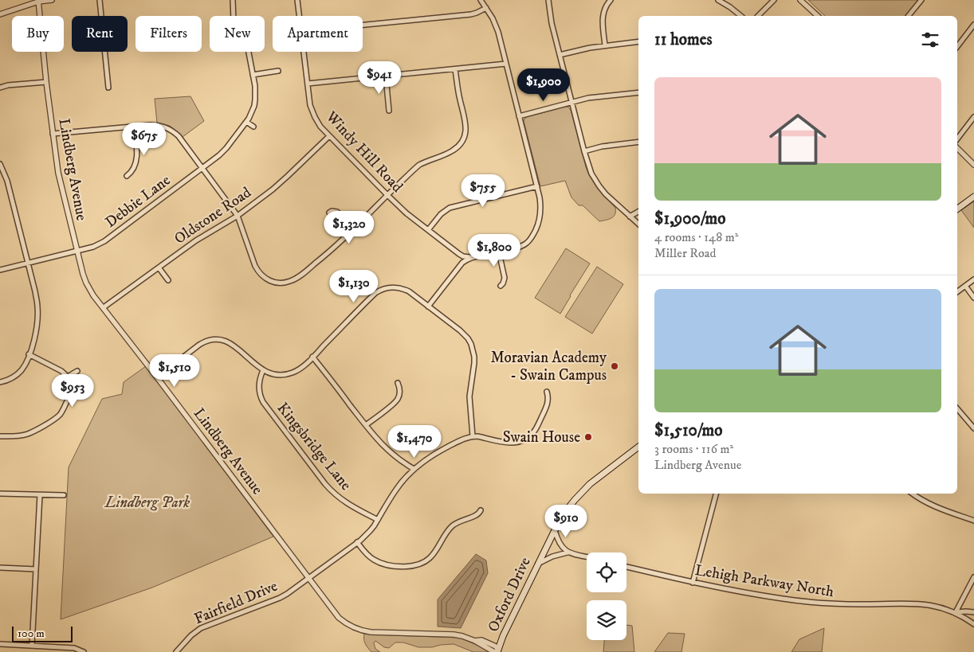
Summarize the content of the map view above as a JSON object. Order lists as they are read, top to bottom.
{
  "streets": {
    "main road": ["Oxford Drive"],
    "street": [
      "Windy Hill Road",
      "Lindberg Avenue",
      "Debbie Lane",
      "Oldstone Road",
      "Kingsbridge Lane",
      "Lehigh Parkway North",
      "Fairfield Drive"
    ]
  },
  "crossings": [
    ["Windy Hill Road", "Oldstone Road"],
    ["Lindberg Avenue", "Debbie Lane"],
    ["Lindberg Avenue", "Oldstone Road"],
    ["Lindberg Avenue", "Oxford Drive"],
    ["Lindberg Avenue", "Fairfield Drive"],
    ["Kingsbridge Lane", "Fairfield Drive"]
  ],
  "parks": ["Lindberg Park"],
  "places": ["Moravian Academy - Swain Campus", "Swain House"],
  "scale_bar": "100 m",
  "page": {
    "chip": [
      "Buy",
      "Rent",
      "Filters",
      "New",
      "Apartment"
    ],
    "heading": "11 homes",
    "price": [
      "$941",
      "$1,900",
      "$675",
      "$755",
      "$1,320",
      "$1,800",
      "$1,130",
      "$1,510",
      "$953",
      "$1,470",
      "$910"
    ],
    "list": [
      {
        "name": "$1,900/mo",
        "note": "4 rooms · 148 m² · Miller Road"
      },
      {
        "name": "$1,510/mo",
        "note": "3 rooms · 116 m² · Lindberg Avenue"
      }
    ],
    "scale": "100 m"
  }
}
